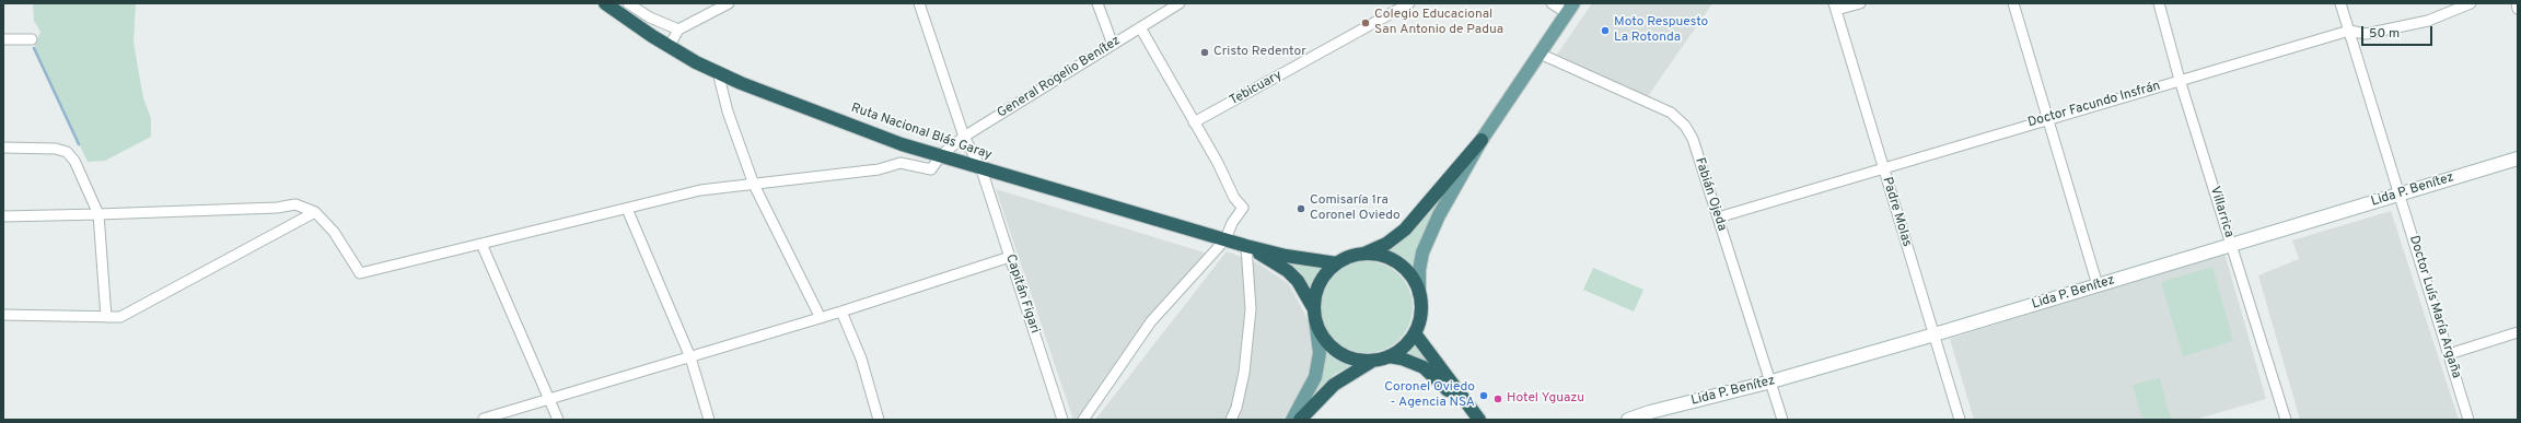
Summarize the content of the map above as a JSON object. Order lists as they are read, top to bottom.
{
  "streets": {
    "highway": ["Ruta Nacional Blás Garay"],
    "street": [
      "General Rogelio Benítez",
      "Tebicuary",
      "Doctor Facundo Insfrán",
      "Lida P. Benítez",
      "Fabián Ojeda",
      "Padre Molas",
      "Villarrica",
      "Capitán Figari",
      "Doctor Luís María Argaña"
    ]
  },
  "crossings": [
    ["General Rogelio Benítez", "Ruta Nacional Blás Garay"],
    ["General Rogelio Benítez", "Capitán Figari"],
    ["Doctor Facundo Insfrán", "Fabián Ojeda"],
    ["Doctor Facundo Insfrán", "Padre Molas"],
    ["Doctor Facundo Insfrán", "Villarrica"],
    ["Doctor Facundo Insfrán", "Doctor Luís María Argaña"],
    ["Ruta Nacional Blás Garay", "Capitán Figari"],
    ["Lida P. Benítez", "Fabián Ojeda"],
    ["Lida P. Benítez", "Padre Molas"],
    ["Lida P. Benítez", "Villarrica"],
    ["Lida P. Benítez", "Doctor Luís María Argaña"]
  ],
  "places": [
    "Colegio Educacional San Antonio de Padua",
    "Moto Respuesto La Rotonda",
    "Cristo Redentor",
    "Comisaría 1ra Coronel Oviedo",
    "Coronel Oviedo - Agencia NSA",
    "Hotel Yguazu"
  ],
  "scale_bar": "50 m"
}
